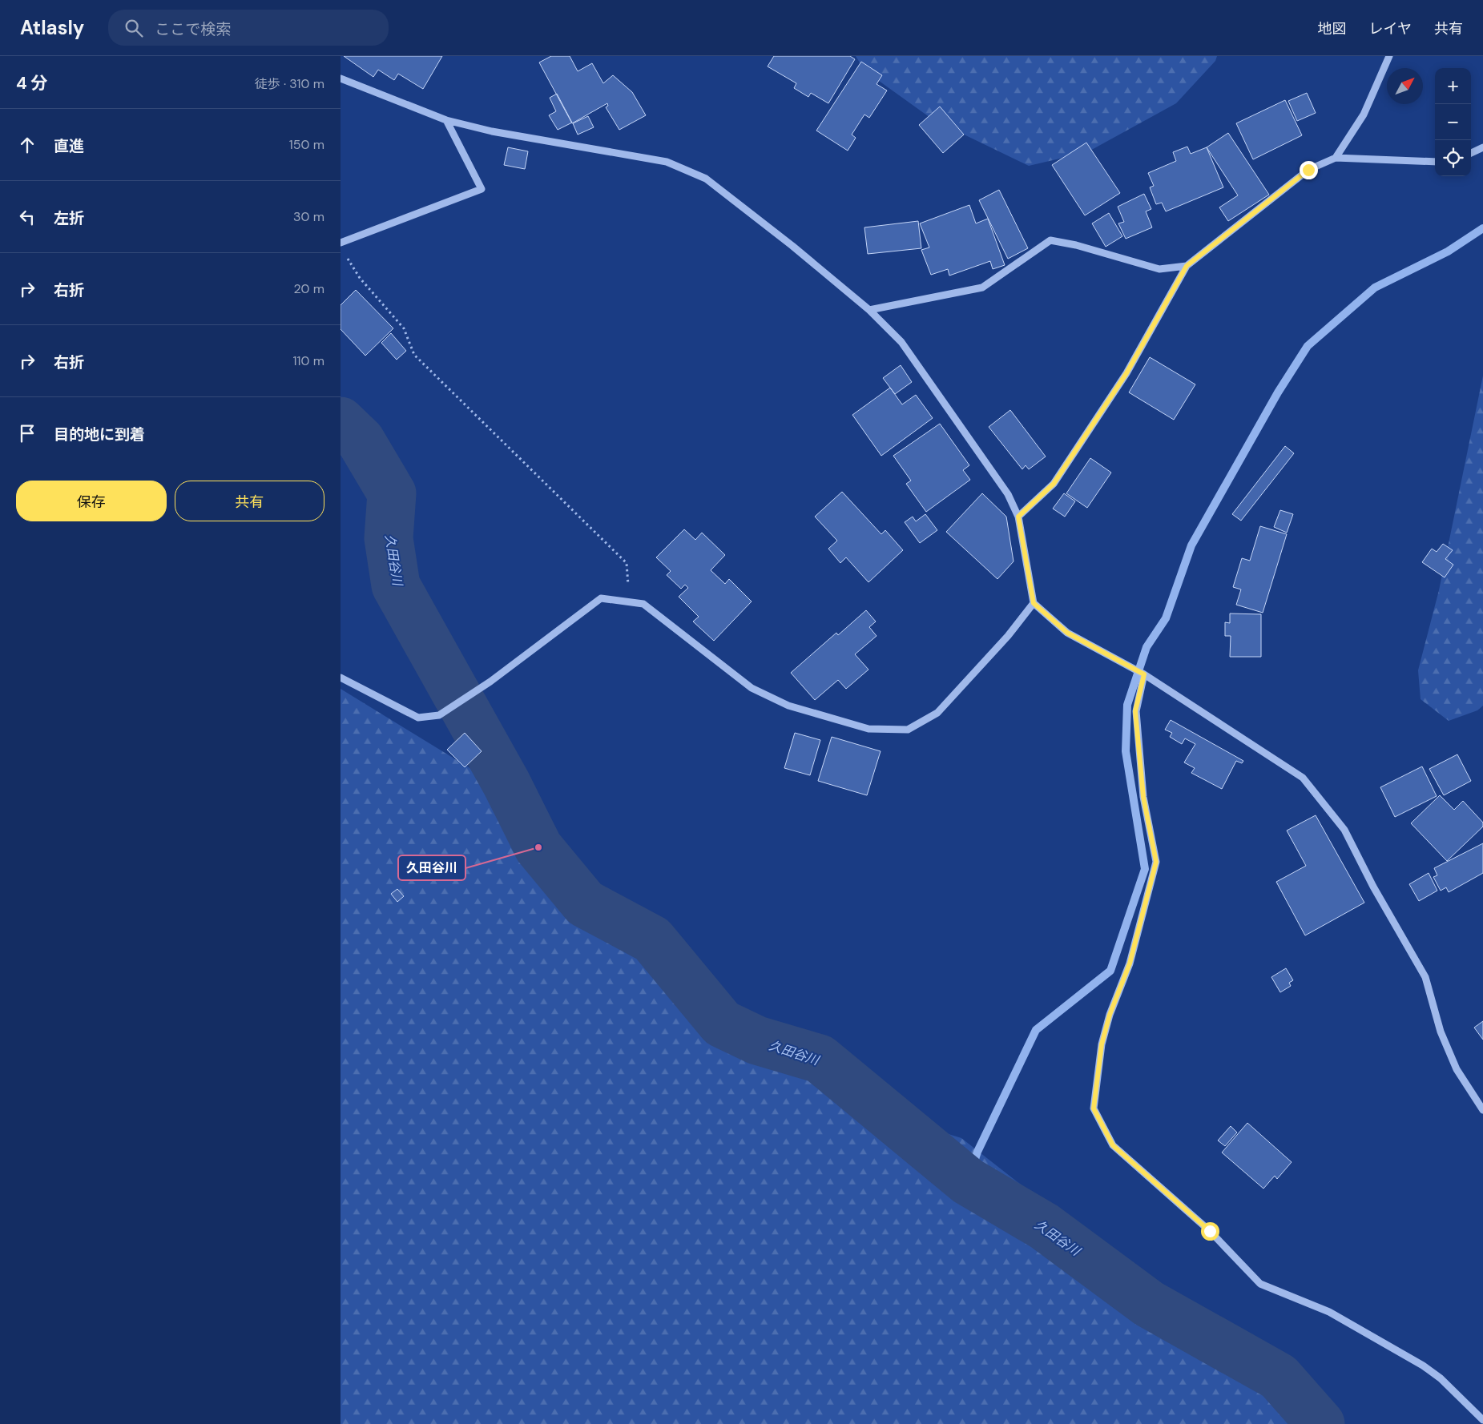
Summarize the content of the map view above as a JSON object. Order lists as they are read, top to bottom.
{
  "water": ["久田谷川"],
  "places": ["久田谷川"],
  "north": "top right",
  "page": {
    "header": "Atlasly",
    "search": "ここで検索",
    "nav": ["地図", "レイヤ", "共有"],
    "heading": ["4 分", "徒歩 · 310 m"],
    "map_buttons": ["+", "−"],
    "list": [
      ["直進", "150 m"],
      ["左折", "30 m"],
      ["右折", "20 m"],
      ["右折", "110 m"],
      "目的地に到着"
    ],
    "buttons": ["保存", "共有"]
  }
}
